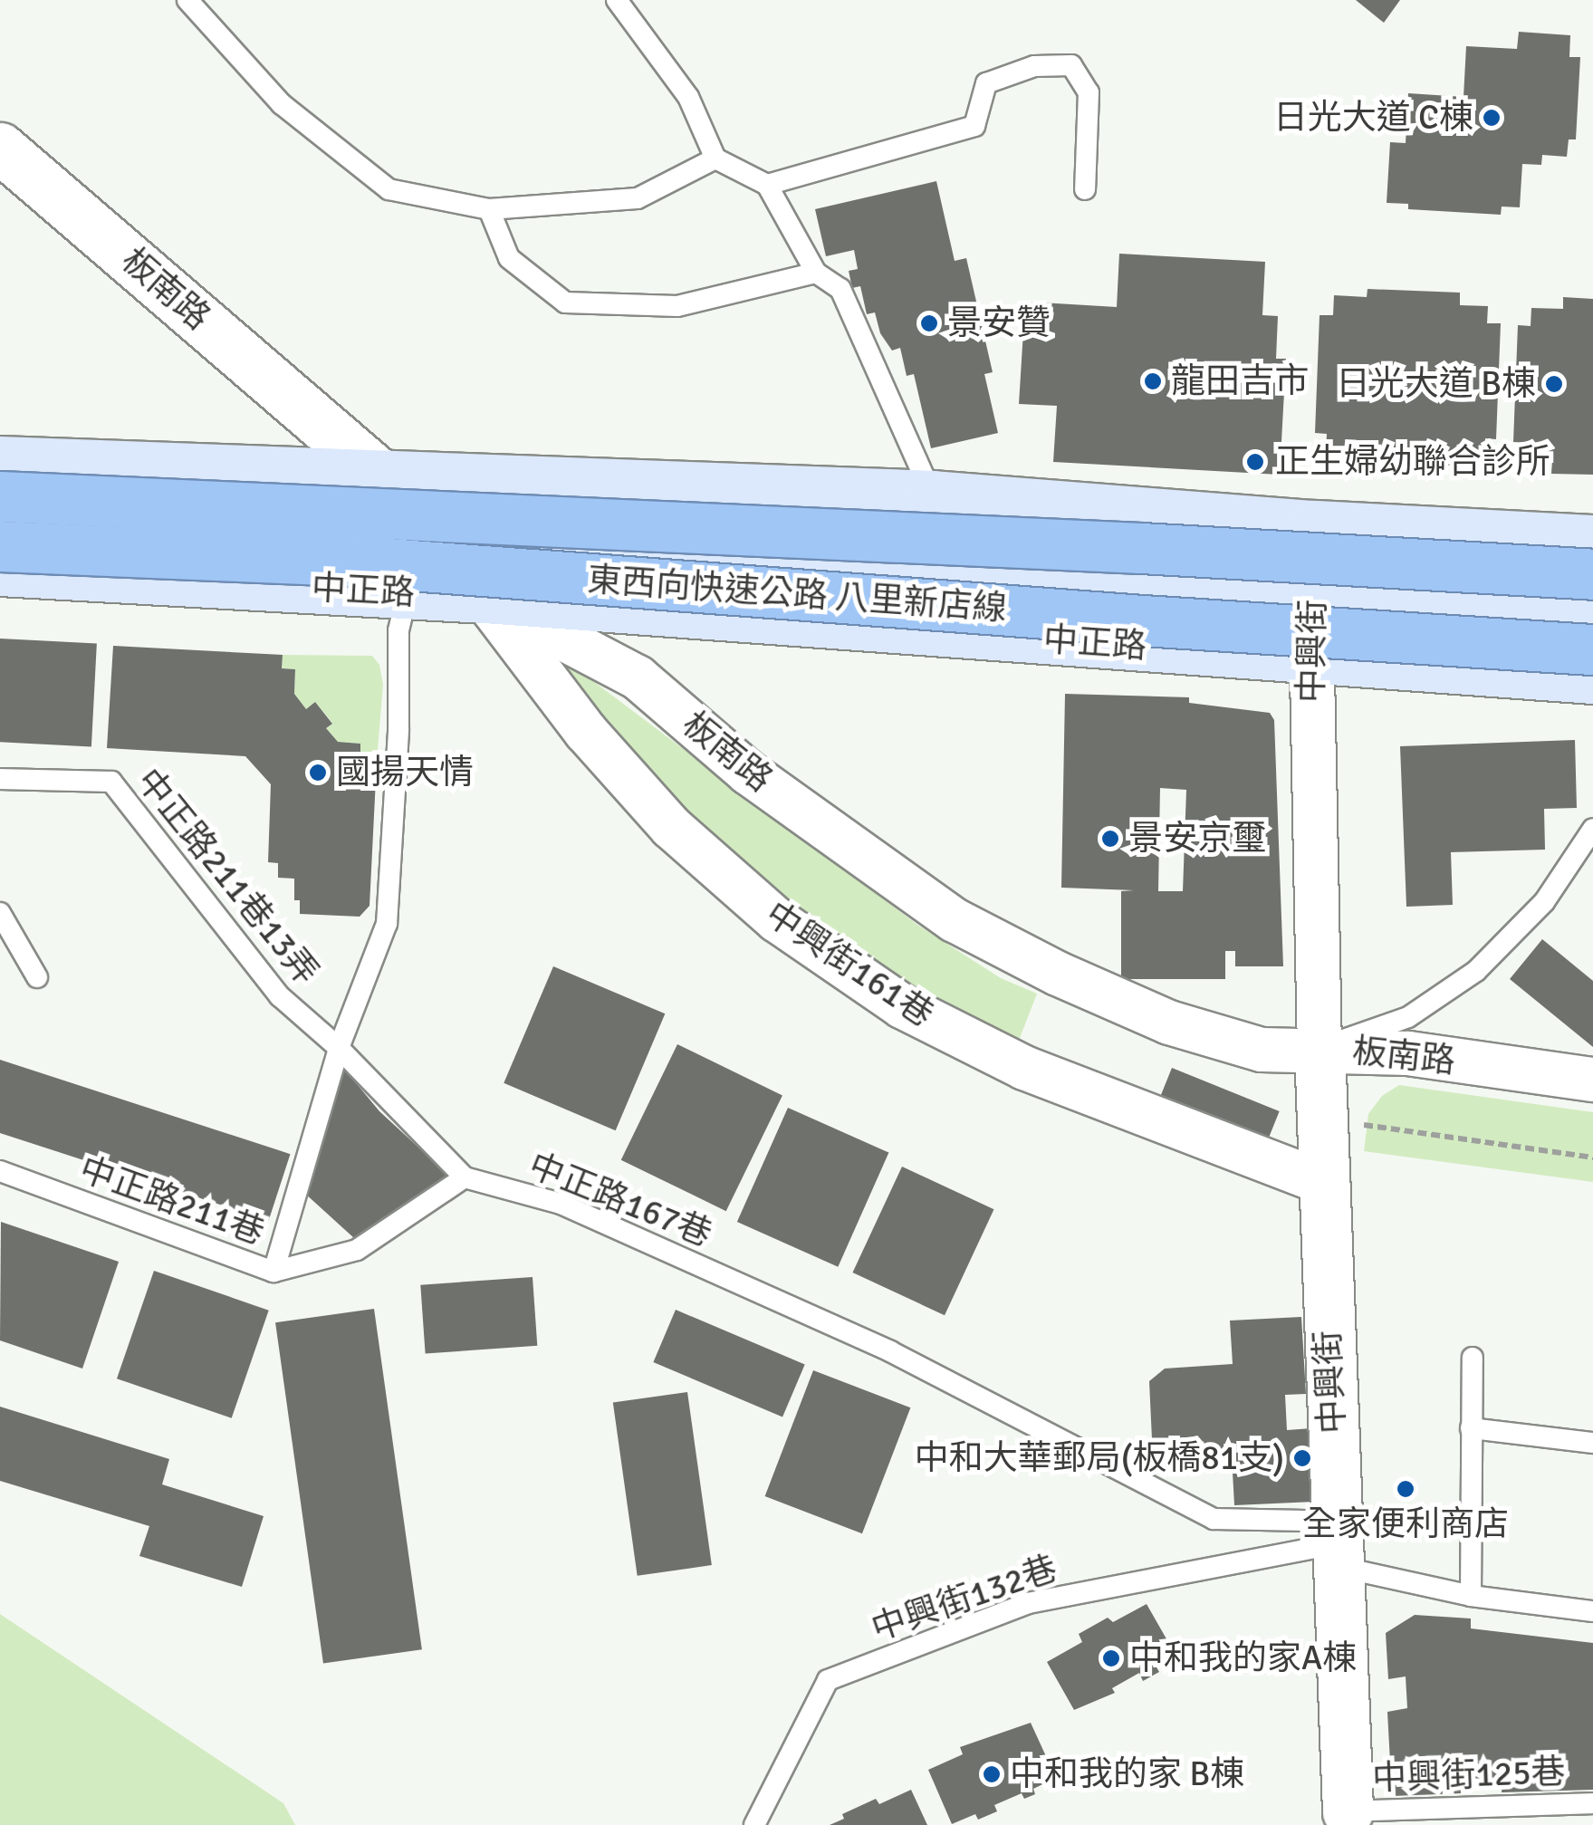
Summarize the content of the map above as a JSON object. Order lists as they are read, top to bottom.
{
  "streets": {
    "highway": ["東西向快速公路 八里新店線"],
    "main road": ["中正路"],
    "street": ["板南路", "中興街", "中興街161巷"],
    "lane": [
      "中正路211巷13弄",
      "中正路167巷",
      "中正路211巷",
      "中興街132巷",
      "中興街125巷"
    ]
  },
  "crossings": [
    ["板南路", "中正路"],
    ["板南路", "中興街"],
    ["板南路", "中興街161巷"],
    ["中正路", "中興街"],
    ["中正路", "中興街161巷"],
    ["中興街", "中興街161巷"],
    ["中興街", "中正路167巷"],
    ["中興街", "中興街132巷"],
    ["中興街", "中興街125巷"],
    ["中正路167巷", "中正路211巷"],
    ["中正路167巷", "中興街132巷"]
  ],
  "places": [
    "日光大道 C棟",
    "景安贊",
    "龍田吉市",
    "日光大道 B棟",
    "正生婦幼聯合診所",
    "國揚天情",
    "景安京璽",
    "中和大華郵局(板橋81支)",
    "全家便利商店",
    "中和我的家A棟",
    "中和我的家 B棟"
  ]
}
